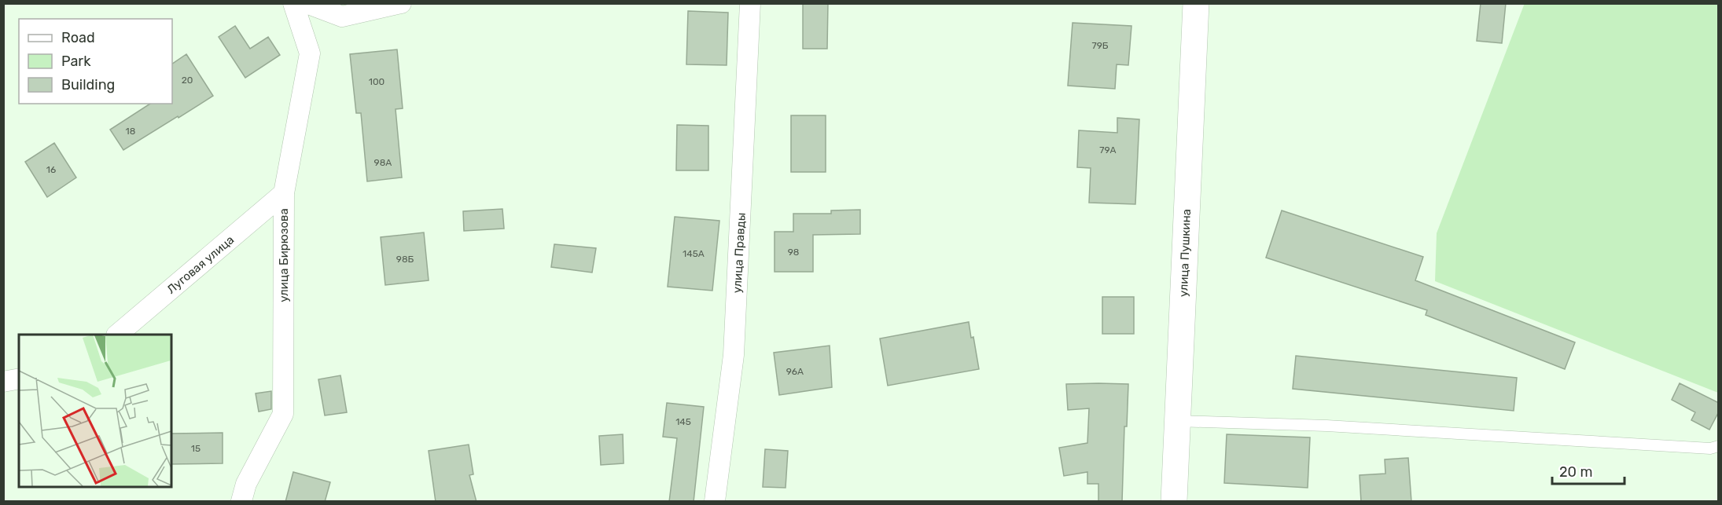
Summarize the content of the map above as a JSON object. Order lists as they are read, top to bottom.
{
  "streets": {
    "main road": ["улица Пушкина"],
    "street": ["улица Правды", "улица Бирюзова", "Луговая улица"]
  },
  "crossings": [
    ["улица Бирюзова", "Луговая улица"]
  ],
  "house_numbers": [
    "79Б",
    "20",
    "100",
    "18",
    "79А",
    "98А",
    "16",
    "98",
    "145А",
    "98Б",
    "96А",
    "145",
    "15"
  ],
  "legend": ["Road", "Park", "Building"],
  "scale_bar": "20 m"
}
